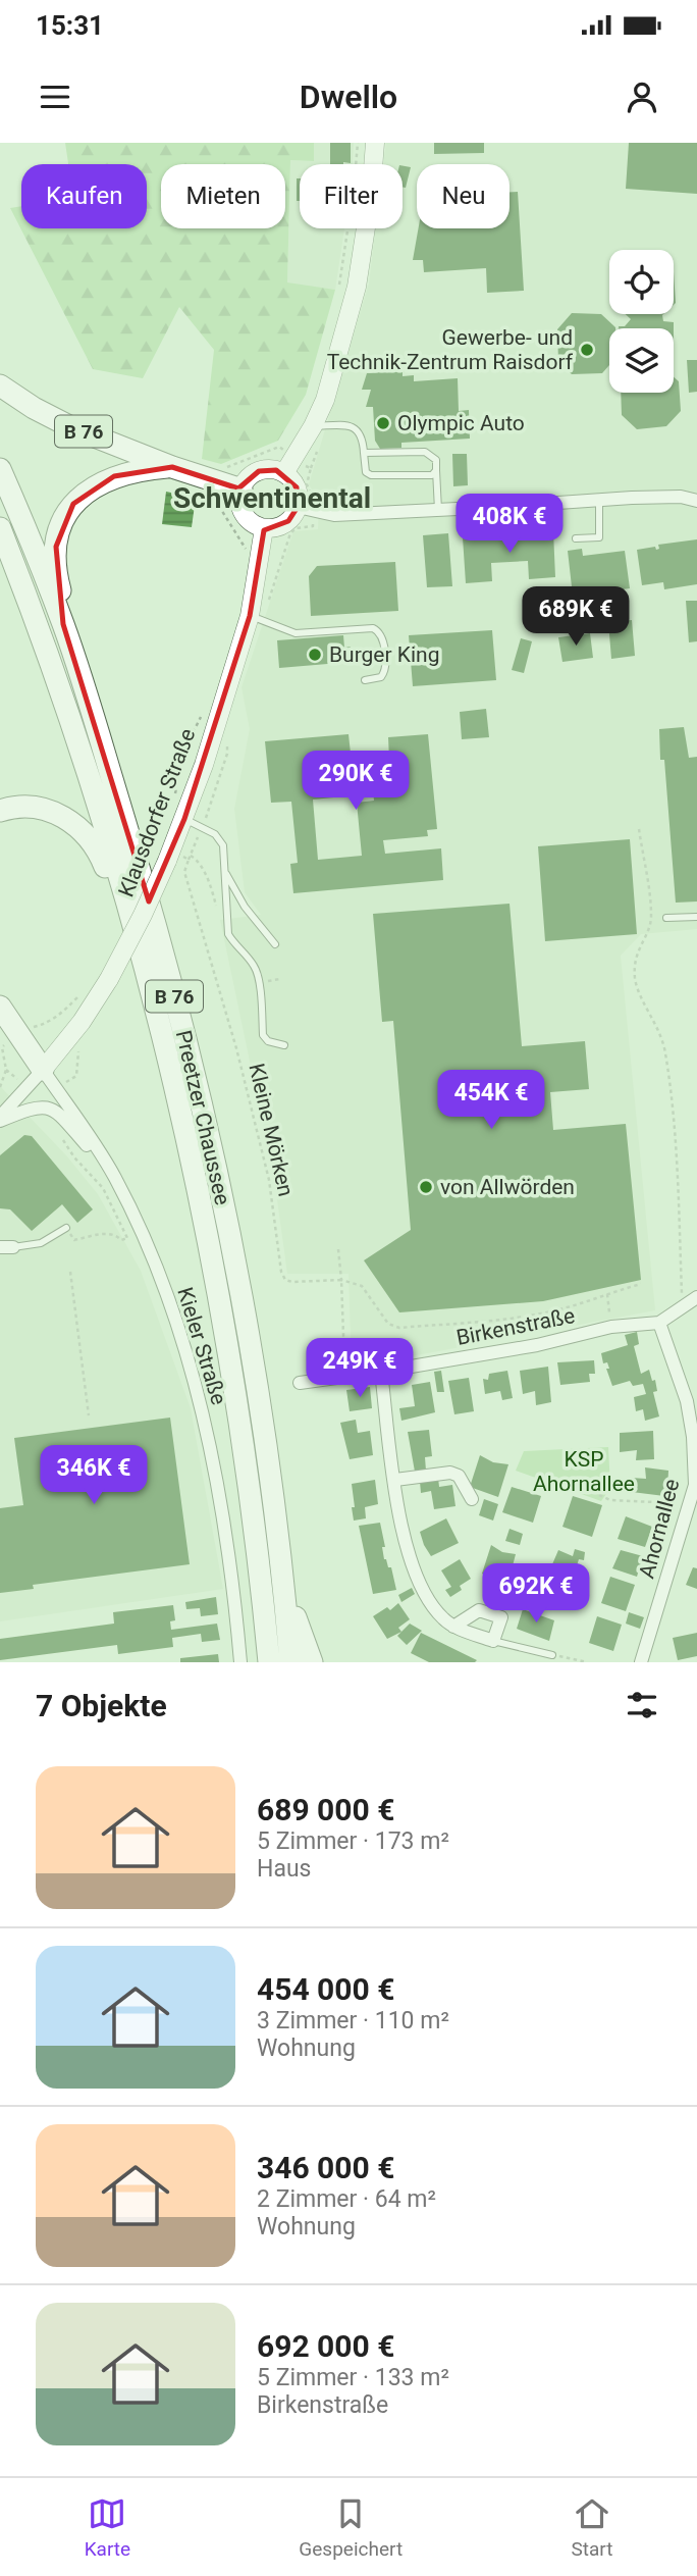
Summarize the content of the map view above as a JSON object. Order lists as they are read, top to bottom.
{
  "streets": {
    "highway": ["B 76", "Preetzer Chaussee"],
    "street": [
      "Klausdorfer Straße",
      "Birkenstraße",
      "Kieler Straße",
      "Ahornallee"
    ],
    "path": ["Kleine Mörken"]
  },
  "crossings": [
    ["B 76", "Preetzer Chaussee"],
    ["Klausdorfer Straße", "Kleine Mörken"],
    ["Klausdorfer Straße", "Kieler Straße"],
    ["Birkenstraße", "Ahornallee"]
  ],
  "districts": ["Schwentinental"],
  "parks": ["KSP Ahornallee"],
  "places": [
    "Gewerbe- und Technik-Zentrum Raisdorf",
    "Olympic Auto",
    "Burger King",
    "von Allwörden"
  ],
  "page": {
    "status": "15:31",
    "header": "Dwello",
    "chip": [
      "Kaufen",
      "Mieten",
      "Filter",
      "Neu"
    ],
    "price": [
      "408K €",
      "689K €",
      "290K €",
      "454K €",
      "249K €",
      "346K €",
      "692K €"
    ],
    "heading": "7 Objekte",
    "list": [
      {
        "name": "689 000 €",
        "note": "5 Zimmer · 173 m² · Haus"
      },
      {
        "name": "454 000 €",
        "note": "3 Zimmer · 110 m² · Wohnung"
      },
      {
        "name": "346 000 €",
        "note": "2 Zimmer · 64 m² · Wohnung"
      },
      {
        "name": "692 000 €",
        "note": "5 Zimmer · 133 m² · Birkenstraße"
      }
    ],
    "tabs": ["Karte", "Gespeichert", "Start"]
  }
}
